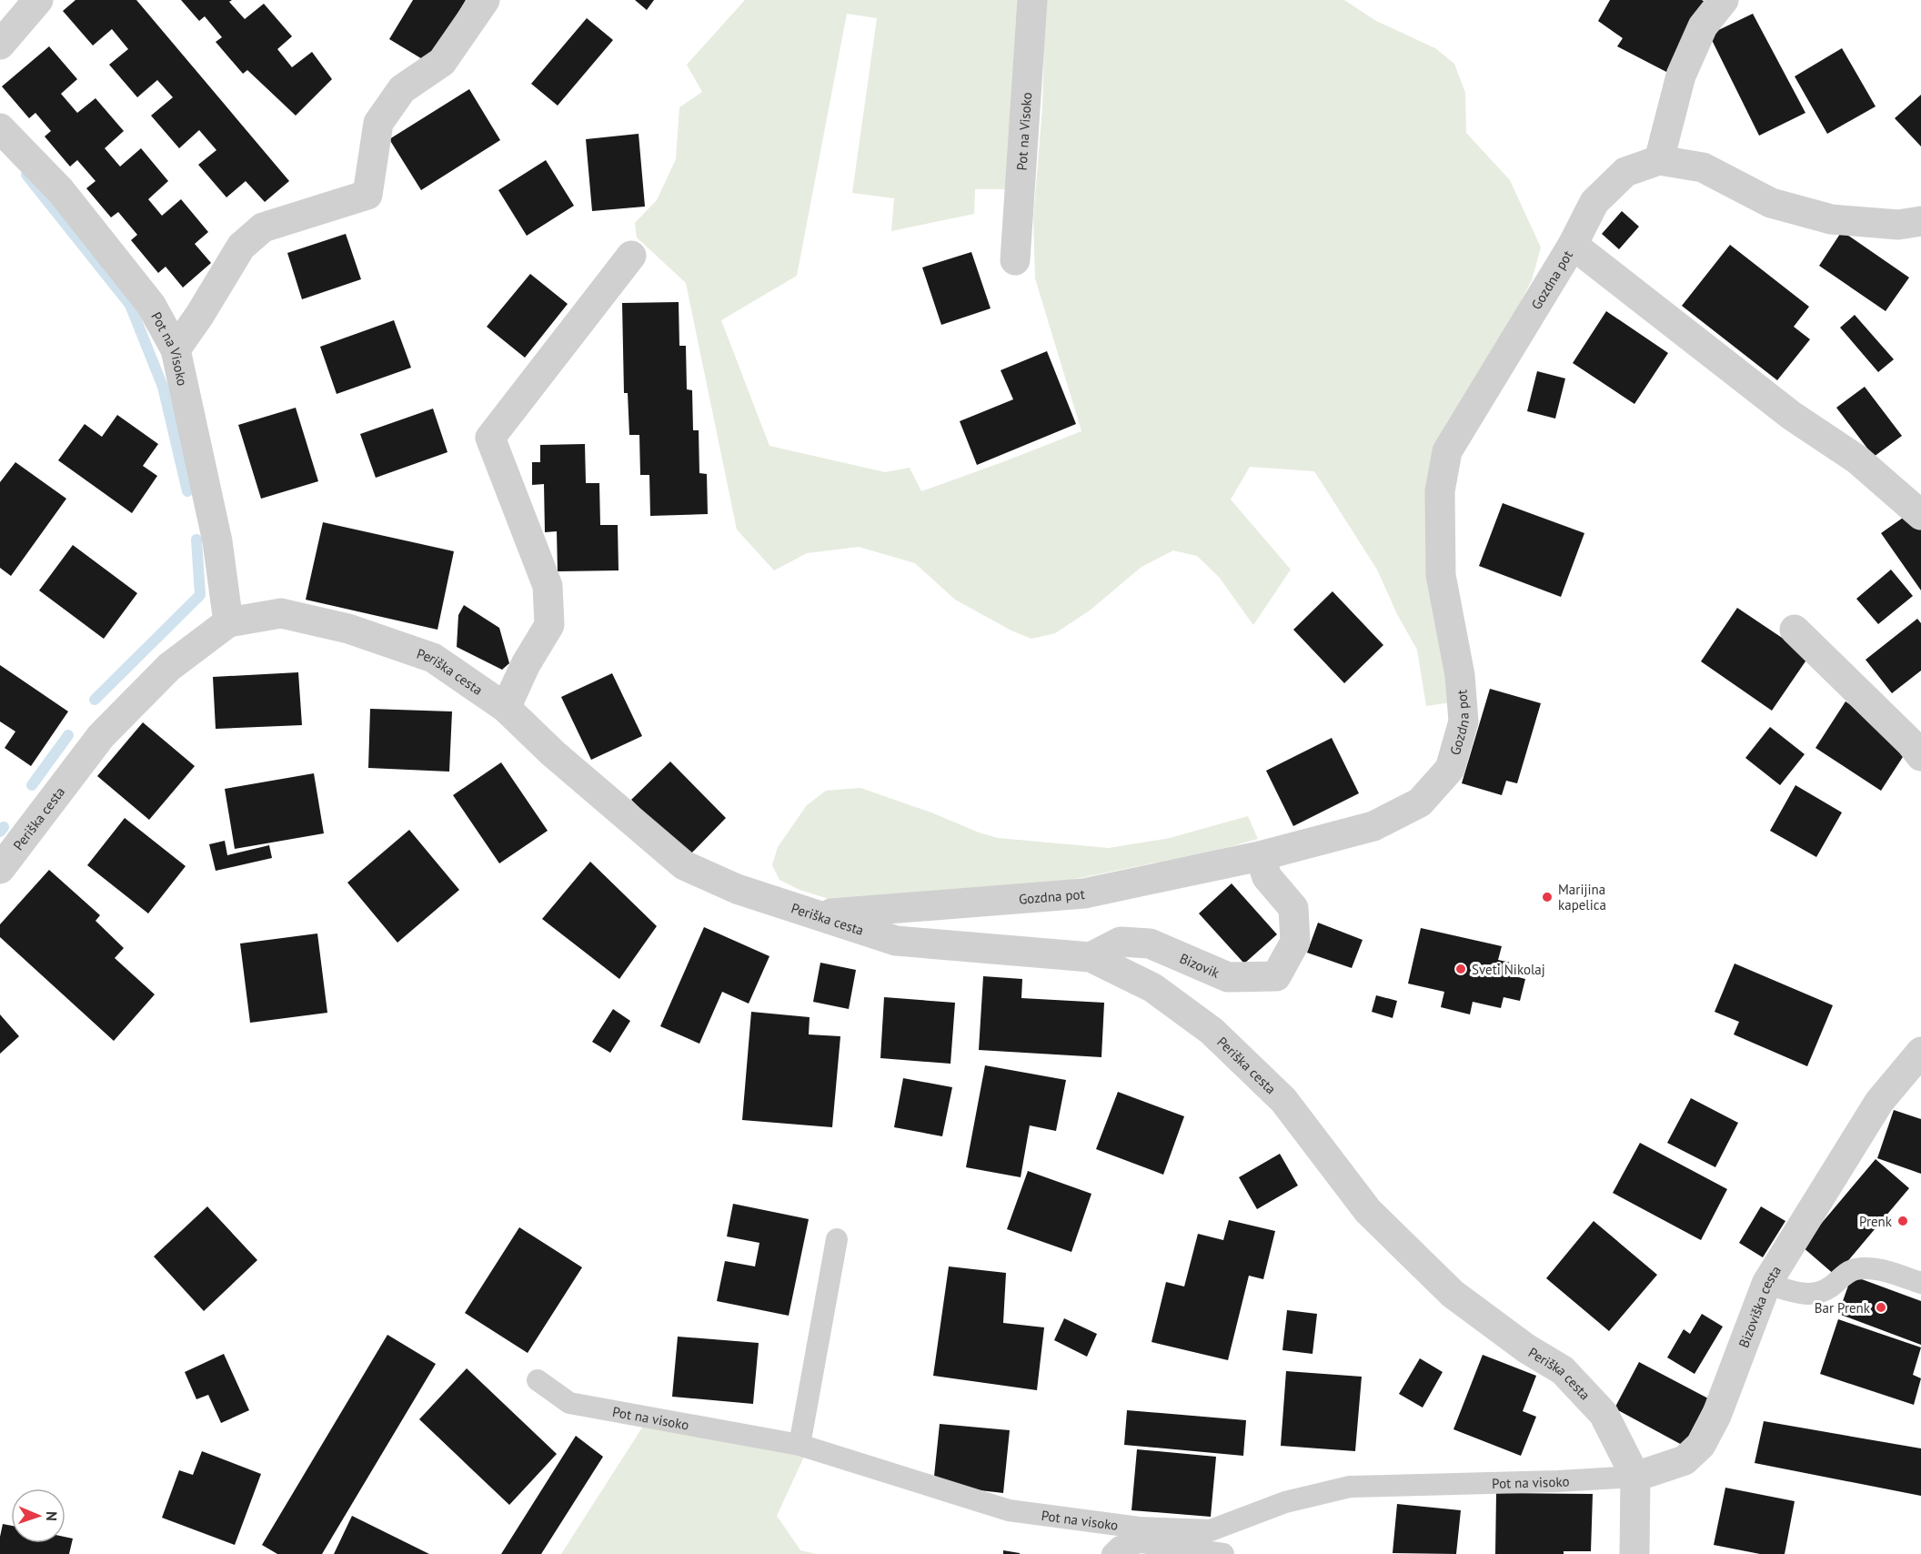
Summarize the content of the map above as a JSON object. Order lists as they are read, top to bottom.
{
  "streets": {
    "street": [
      "Pot na Visoko",
      "Gozdna pot",
      "Periška cesta",
      "Bizovik",
      "Bizoviška cesta"
    ],
    "lane": ["Pot na visoko"]
  },
  "crossings": [
    ["Pot na Visoko", "Periška cesta"],
    ["Gozdna pot", "Periška cesta"],
    ["Gozdna pot", "Bizovik"],
    ["Periška cesta", "Bizovik"],
    ["Periška cesta", "Bizoviška cesta"],
    ["Periška cesta", "Pot na visoko"],
    ["Bizoviška cesta", "Pot na visoko"]
  ],
  "places": [
    "Marijina kapelica",
    "Sveti Nikolaj",
    "Prenk",
    "Bar Prenk"
  ],
  "north": "right"
}
